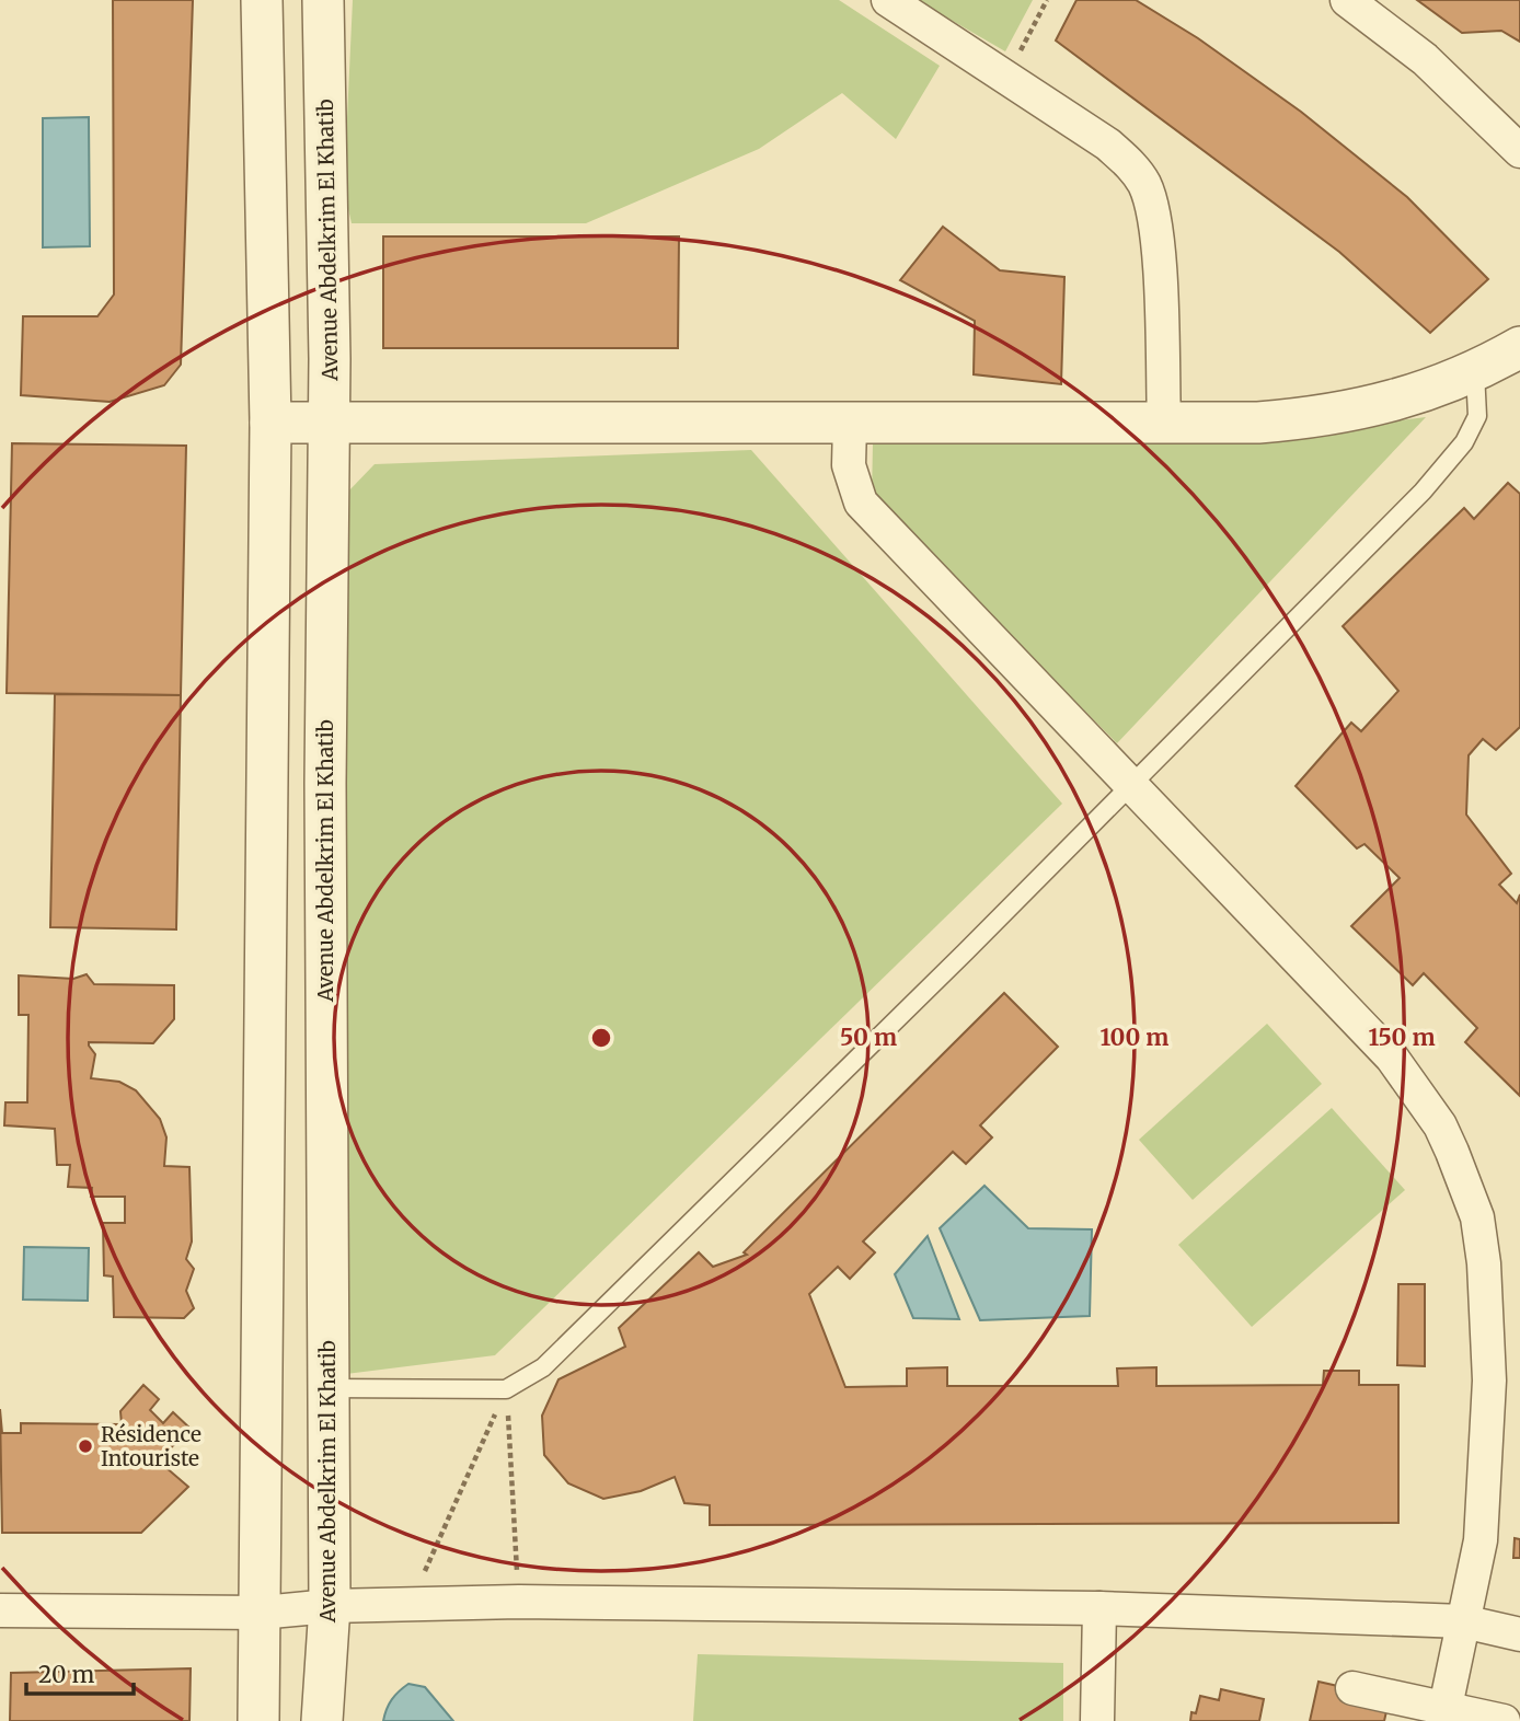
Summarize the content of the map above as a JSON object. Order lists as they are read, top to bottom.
{
  "streets": {
    "street": ["Avenue Abdelkrim El Khatib"]
  },
  "places": ["Résidence Intouriste"],
  "scale_bar": "20 m",
  "rings": ["50 m", "100 m", "150 m"]
}
